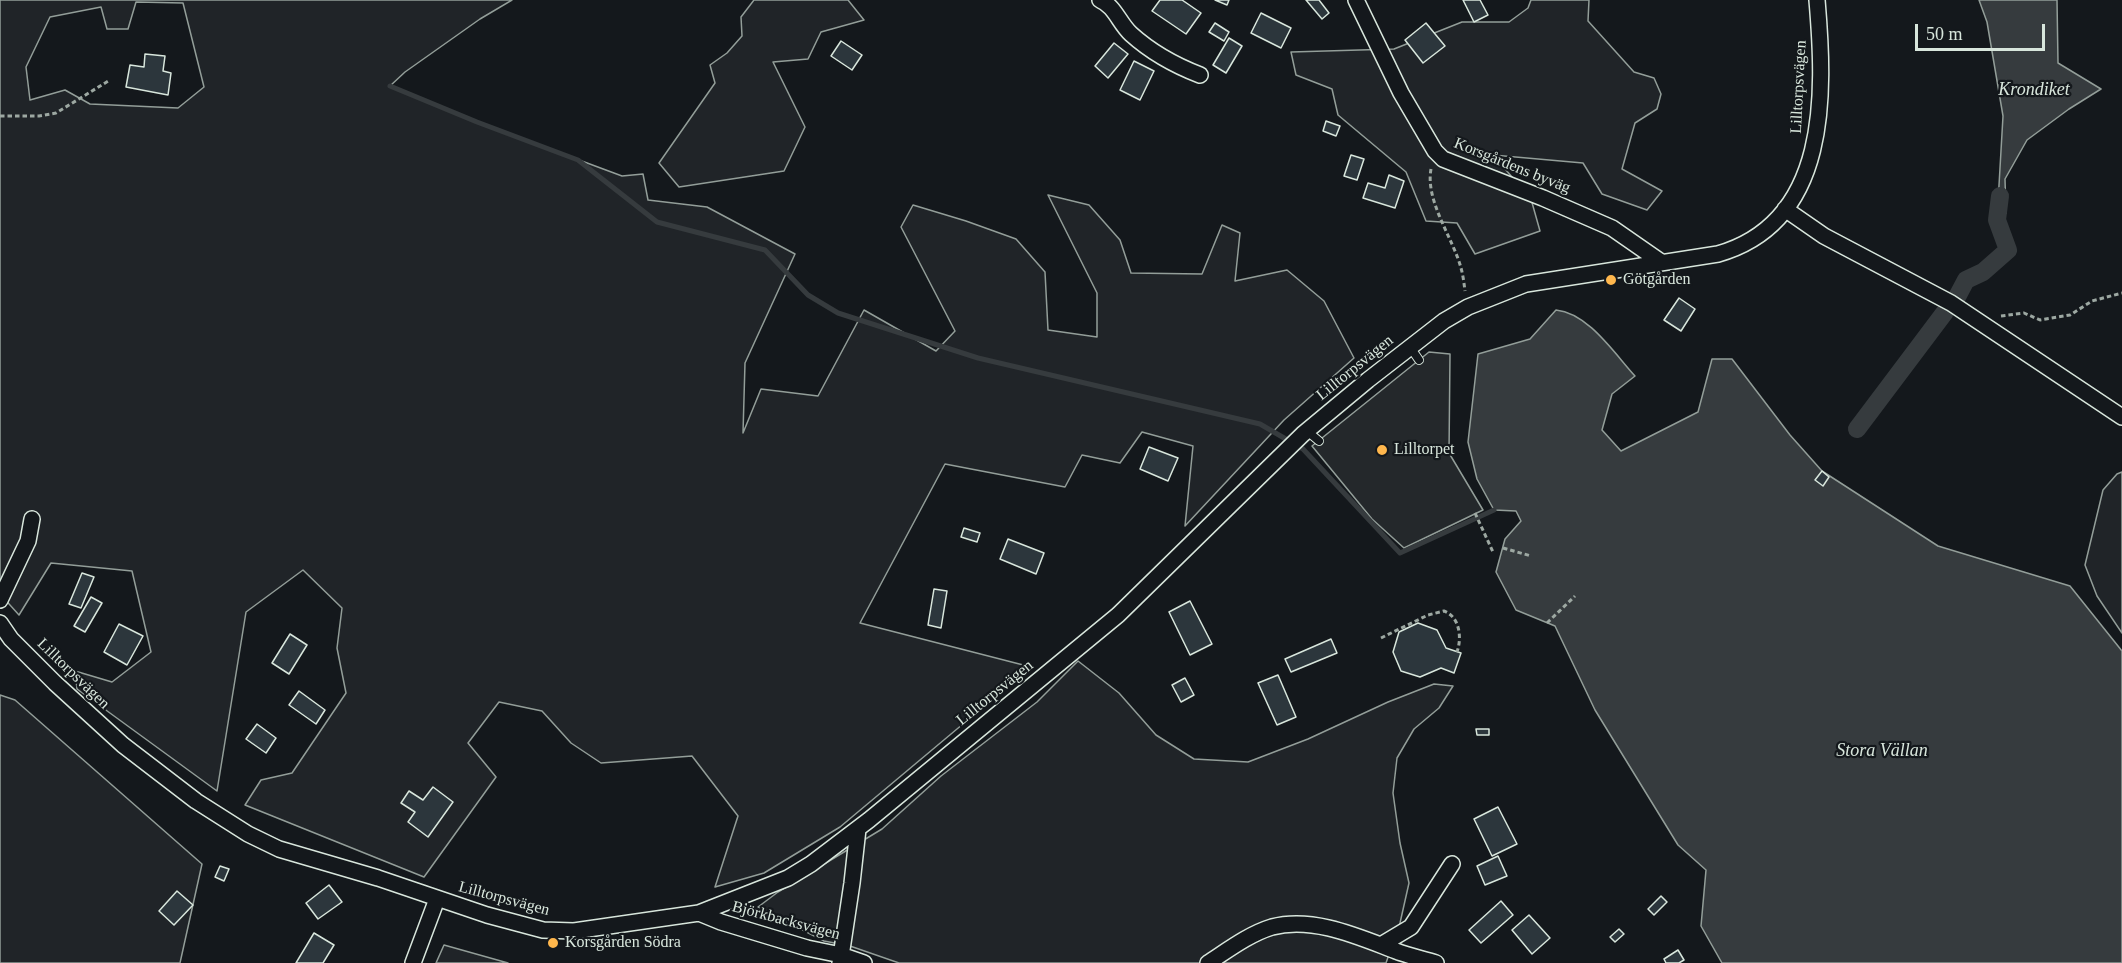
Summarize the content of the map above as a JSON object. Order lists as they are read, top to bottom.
{
  "streets": {
    "street": ["Lilltorpsvägen", "Korsgårdens byväg", "Björkbacksvägen"]
  },
  "crossings": [
    ["Lilltorpsvägen", "Korsgårdens byväg"],
    ["Lilltorpsvägen", "Björkbacksvägen"]
  ],
  "water": ["Krondiket", "Stora Vällan"],
  "places": ["Götgården", "Lilltorpet", "Korsgården Södra"],
  "scale_bar": "50 m"
}
